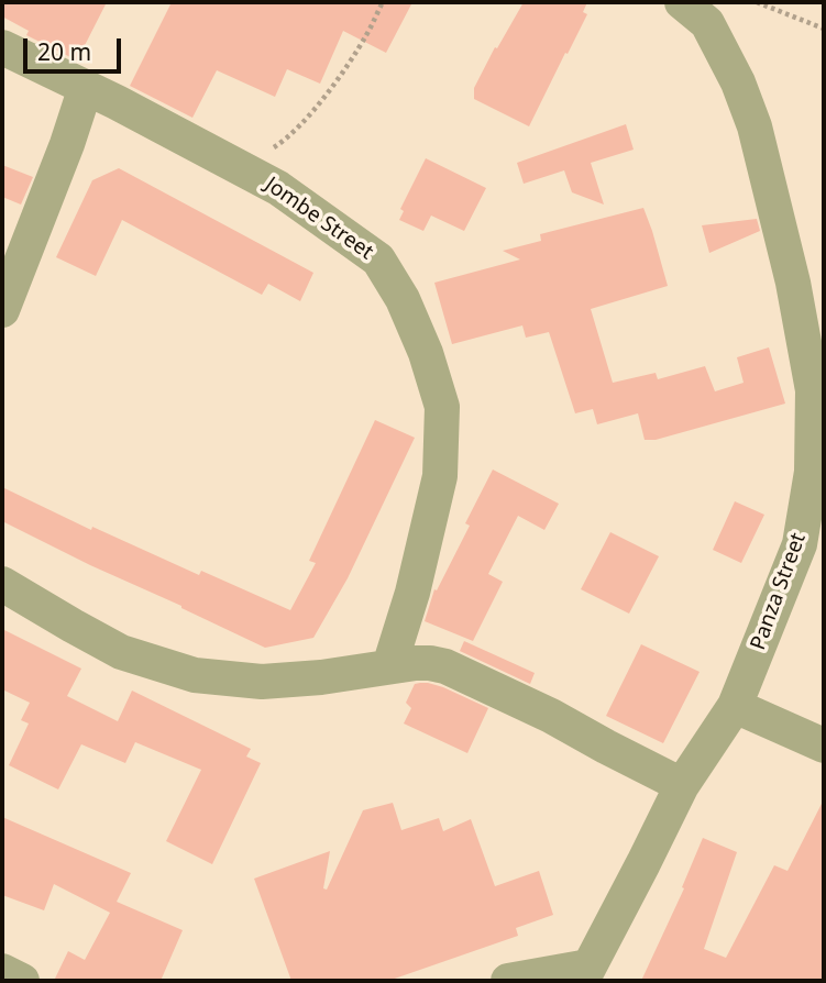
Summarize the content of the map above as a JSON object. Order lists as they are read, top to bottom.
{
  "streets": {
    "street": ["Jombe Street", "Panza Street"]
  },
  "scale_bar": "20 m"
}
